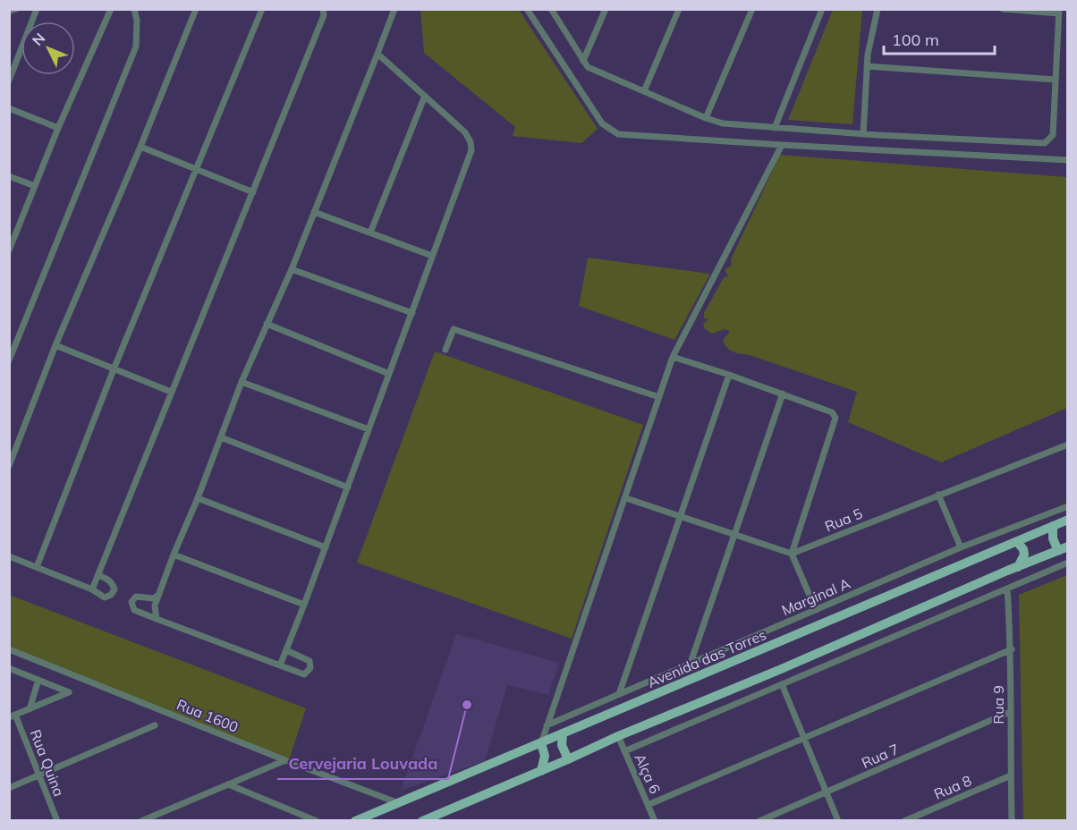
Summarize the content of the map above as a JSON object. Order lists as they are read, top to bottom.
{
  "streets": {
    "main road": ["Avenida das Torres"],
    "street": [
      "Rua 5",
      "Marginal A",
      "Rua 9",
      "Rua 1600",
      "Rua 7",
      "Rua Quina",
      "Alça 6",
      "Rua 8"
    ]
  },
  "crossings": [
    ["Avenida das Torres", "Rua 1600"],
    ["Rua 9", "Rua 7"],
    ["Rua 9", "Rua 8"]
  ],
  "places": ["Cervejaria Louvada"],
  "scale_bar": "100 m",
  "north": "top left"
}
